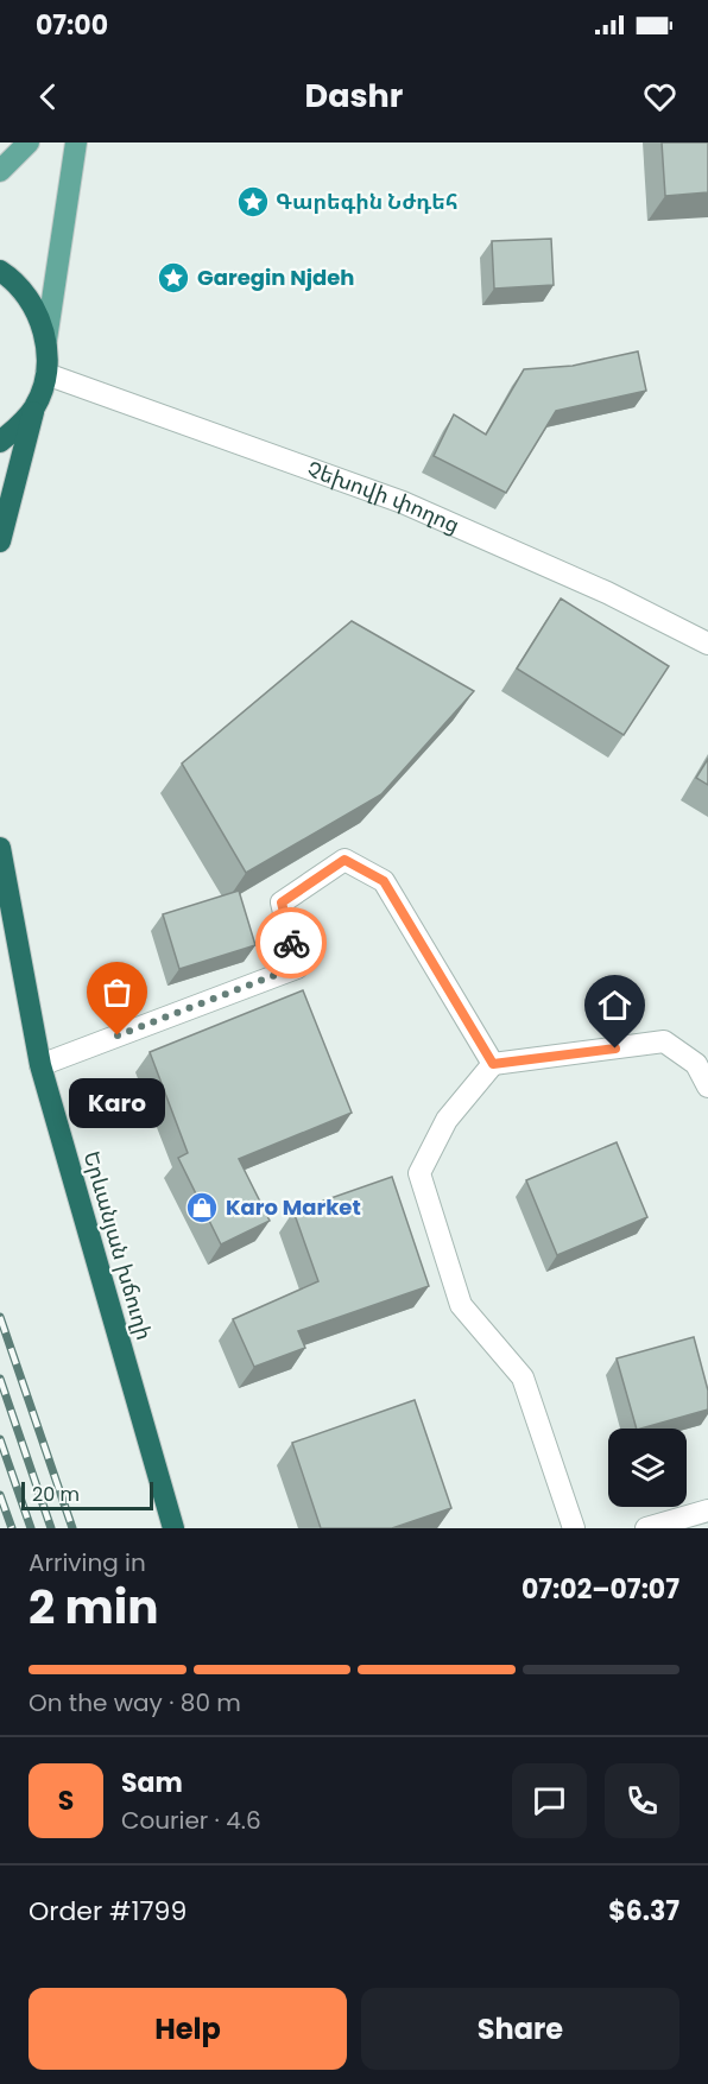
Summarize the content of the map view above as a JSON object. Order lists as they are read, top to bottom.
{
  "streets": {
    "highway": ["Երևանյան խճուղի"],
    "street": ["Չեխովի փողոց"]
  },
  "places": {
    "place": ["Գարեգին Նժդեհ", "Garegin Njdeh"],
    "other": ["Karo"],
    "shop": ["Karo Market"]
  },
  "scale_bar": "20 m",
  "page": {
    "status": "07:00",
    "header": "Dashr",
    "bubble": "Karo",
    "scale": "20 m",
    "heading": ["2 min", "Arriving in", "07:02–07:07"],
    "panel": [
      "Sam",
      "Courier · 4.6",
      "Order #1799",
      "$6.37"
    ],
    "bar": "On the way · 80 m",
    "round": "S",
    "buttons": ["Help", "Share"]
  }
}
